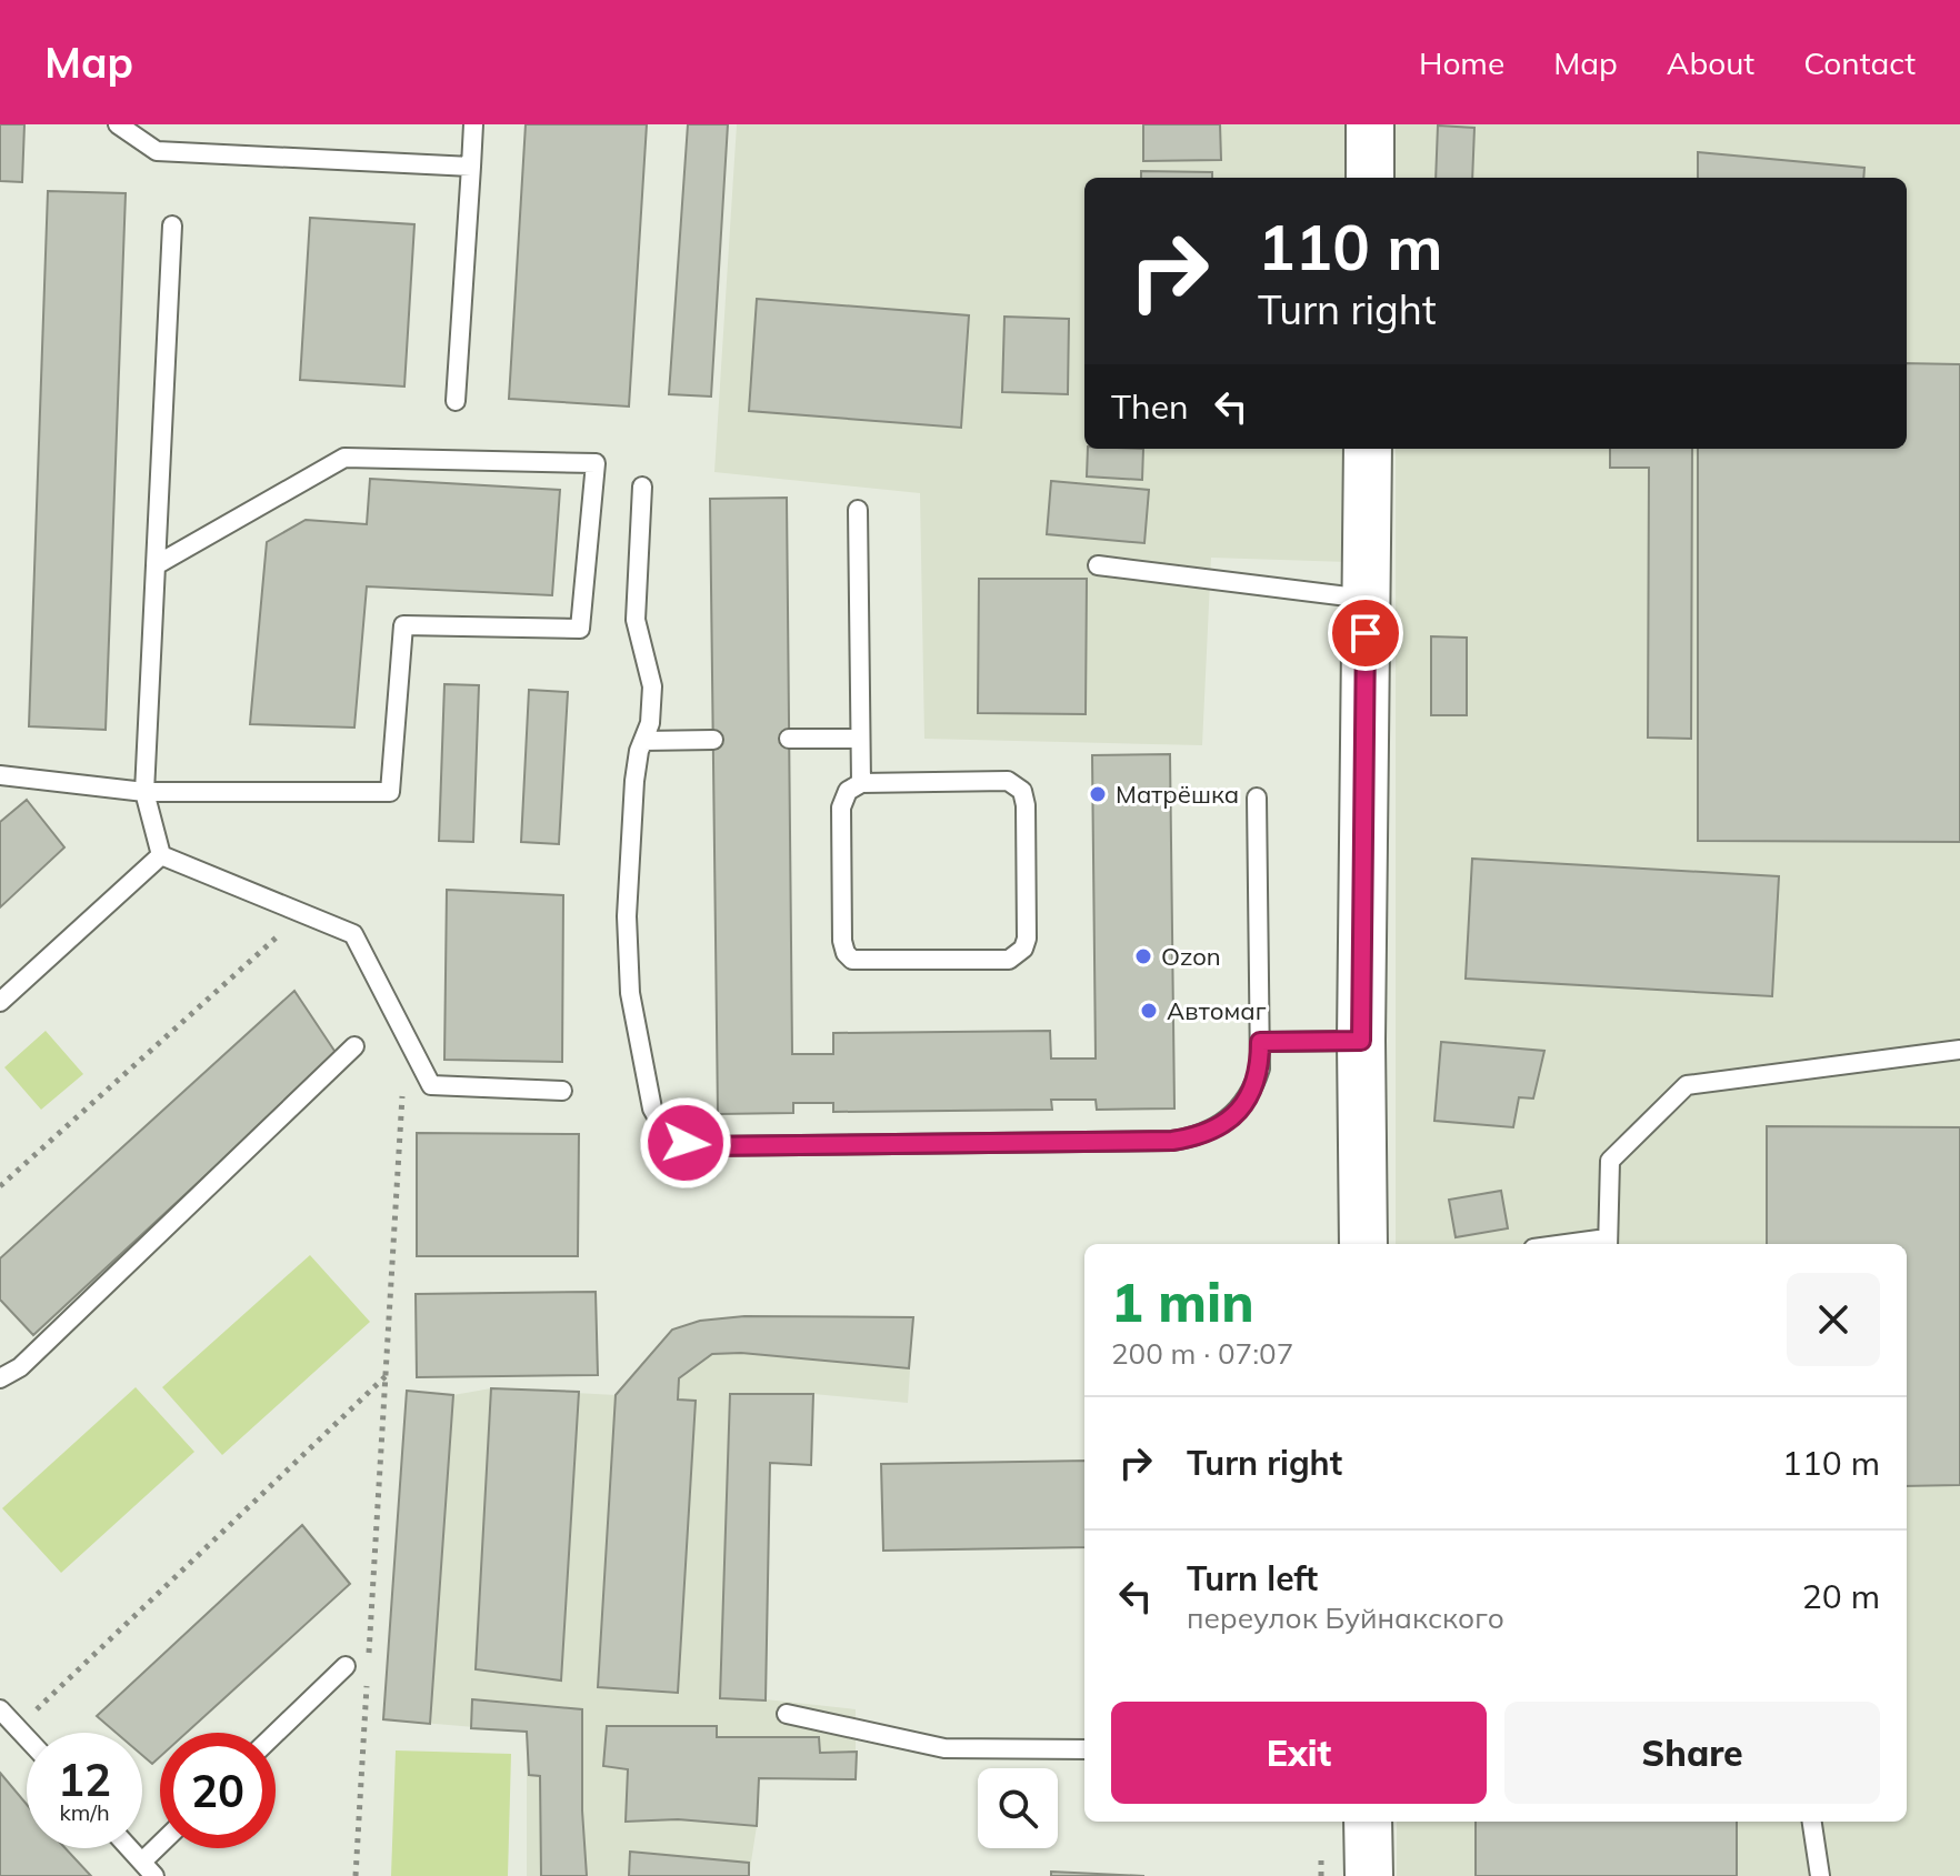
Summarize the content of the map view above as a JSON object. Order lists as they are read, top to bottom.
{
  "places": ["Матрёшка", "Ozon", "Автомаг"],
  "page": {
    "header": "Map",
    "nav": [
      "Home",
      "Map",
      "About",
      "Contact"
    ],
    "turn": ["110 m", "Turn right"],
    "then": "Then",
    "heading": ["1 min", "200 m · 07:07"],
    "list": [
      {
        "name": "Turn right",
        "value": "110 m"
      },
      {
        "name": "Turn left",
        "note": "переулок Буйнакского",
        "value": "20 m"
      }
    ],
    "buttons": ["Exit", "Share"],
    "speed": "12 km/h",
    "limit": "20"
  }
}
